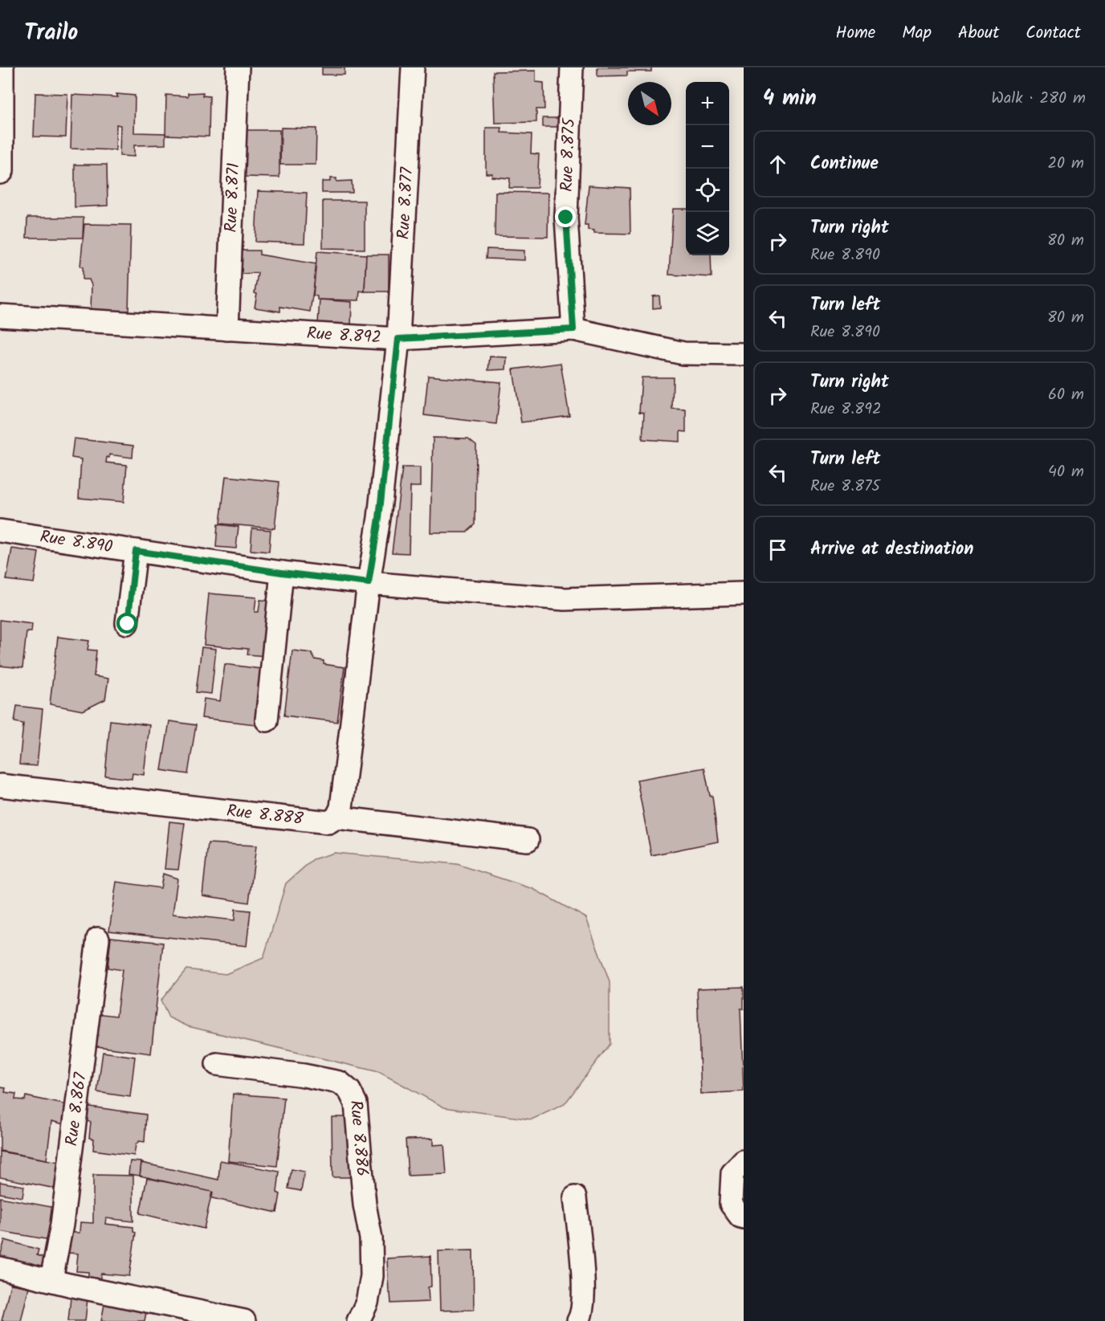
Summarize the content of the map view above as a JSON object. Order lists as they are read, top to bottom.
{
  "streets": {
    "street": [
      "Rue 8.875",
      "Rue 8.871",
      "Rue 8.877",
      "Rue 8.892",
      "Rue 8.890",
      "Rue 8.888",
      "Rue 8.867",
      "Rue 8.886"
    ]
  },
  "crossings": [
    ["Rue 8.875", "Rue 8.892"],
    ["Rue 8.871", "Rue 8.892"],
    ["Rue 8.877", "Rue 8.892"]
  ],
  "north": "bottom right",
  "page": {
    "header": "Trailo",
    "nav": [
      "Home",
      "Map",
      "About",
      "Contact"
    ],
    "heading": ["4 min", "Walk · 280 m"],
    "map_buttons": ["+", "−"],
    "list": [
      ["Continue", "20 m"],
      ["Turn right", "Rue 8.890", "80 m"],
      ["Turn left", "Rue 8.890", "80 m"],
      ["Turn right", "Rue 8.892", "60 m"],
      ["Turn left", "Rue 8.875", "40 m"],
      "Arrive at destination"
    ]
  }
}
